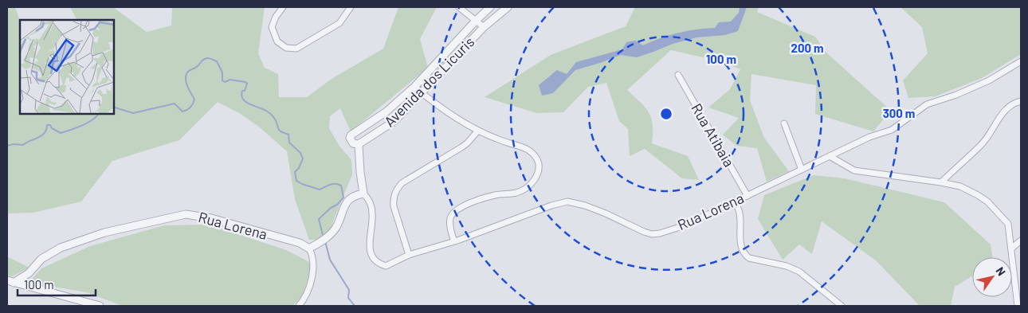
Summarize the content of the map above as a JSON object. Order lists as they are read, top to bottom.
{
  "streets": {
    "street": ["Avenida dos Licuris", "Rua Atibaia", "Rua Lorena"]
  },
  "crossings": [
    ["Rua Atibaia", "Rua Lorena"]
  ],
  "scale_bar": "100 m",
  "north": "top right",
  "rings": ["200 m", "100 m", "300 m"]
}
